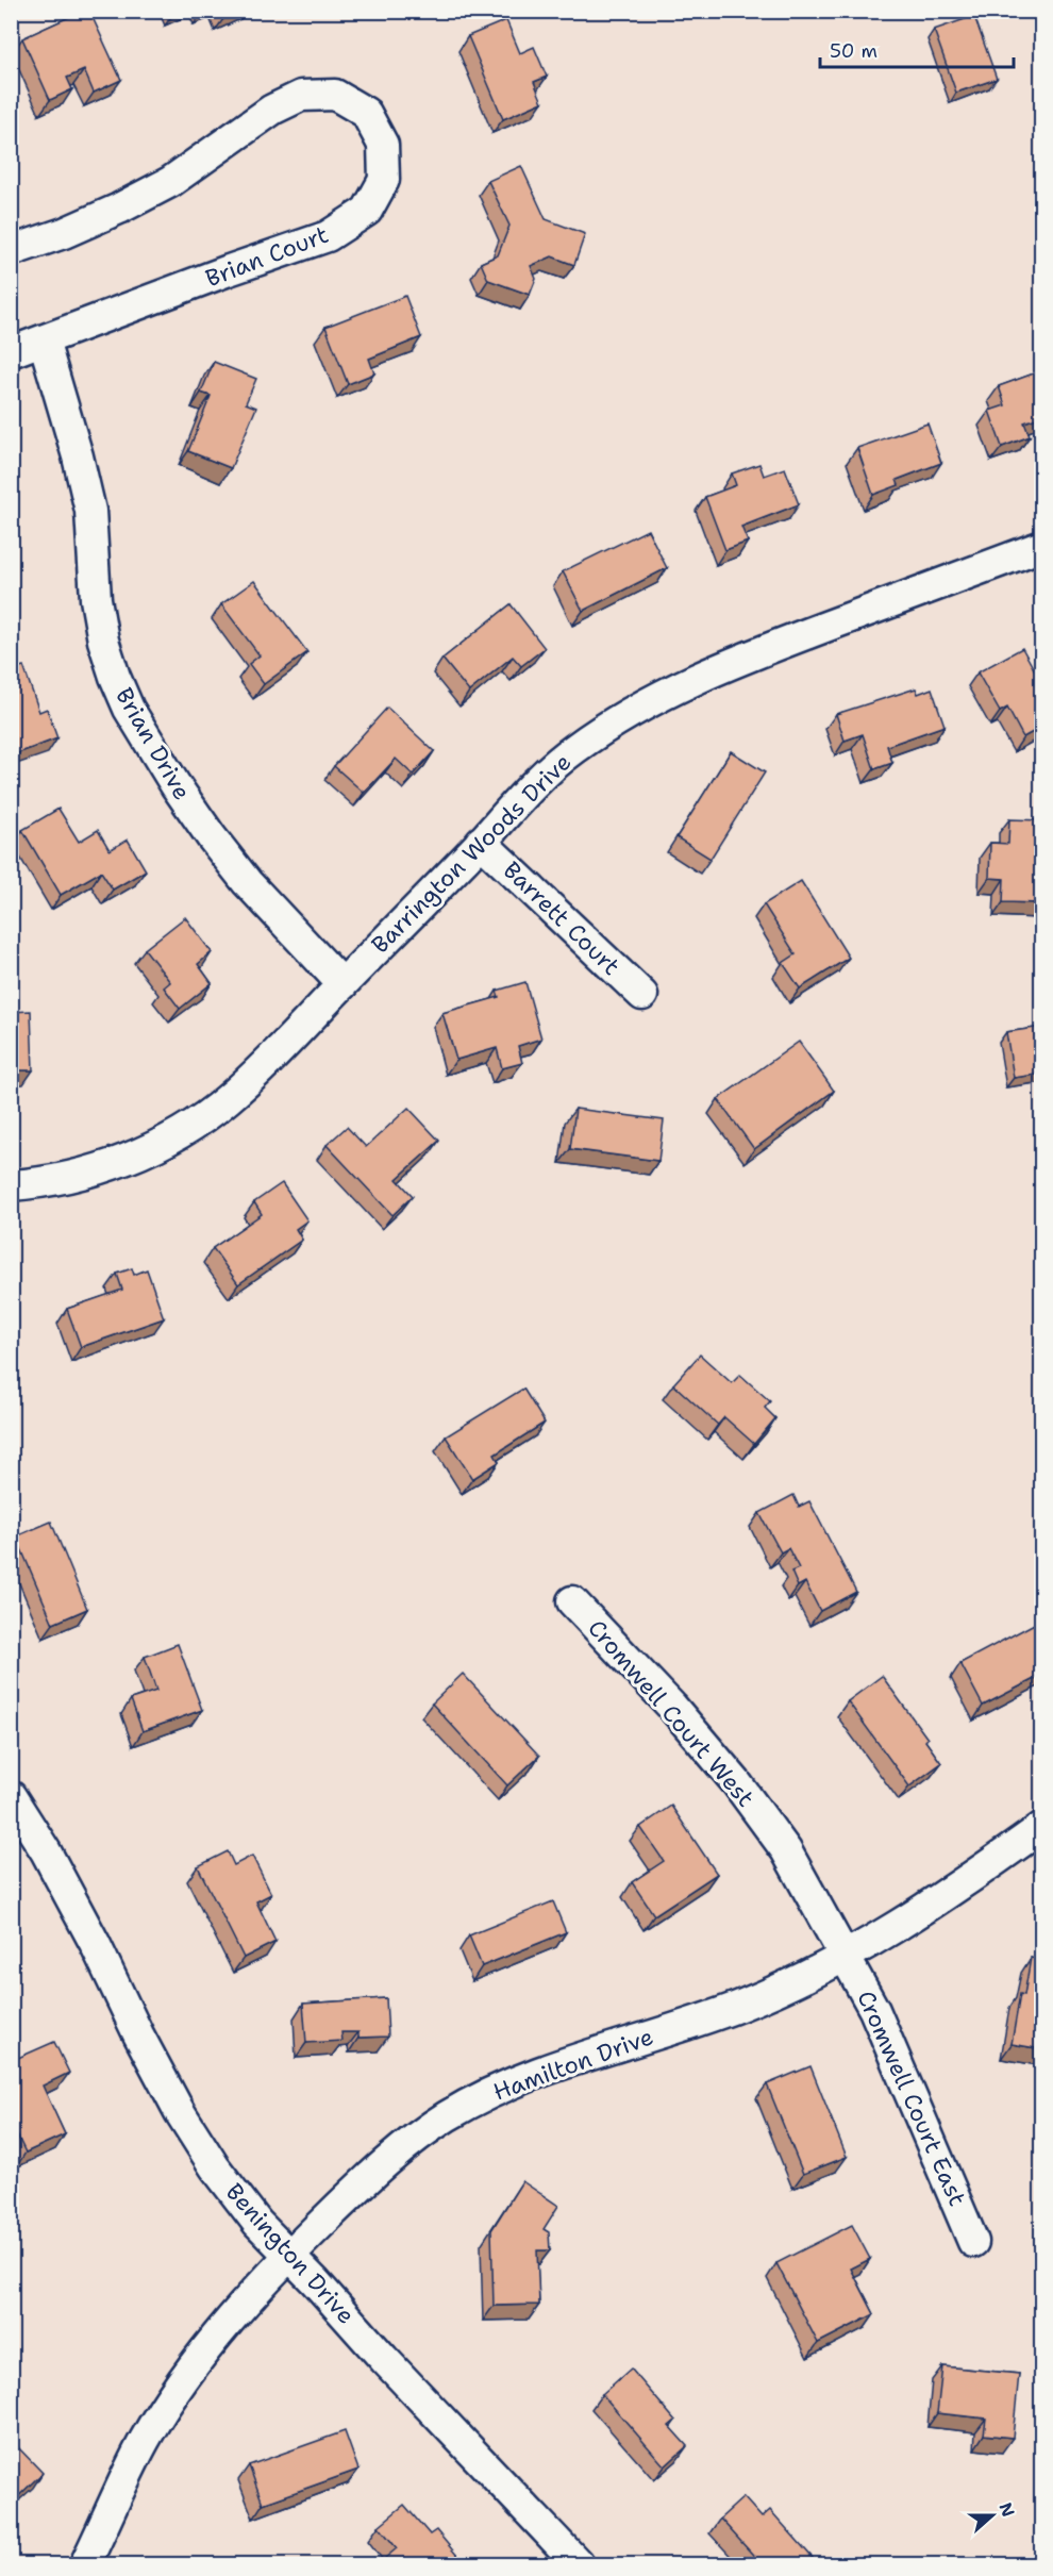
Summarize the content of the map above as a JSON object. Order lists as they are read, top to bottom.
{
  "streets": {
    "street": [
      "Brian Court",
      "Brian Drive",
      "Barrington Woods Drive",
      "Barrett Court",
      "Cromwell Court West",
      "Hamilton Drive",
      "Cromwell Court East",
      "Benington Drive"
    ]
  },
  "crossings": [
    ["Brian Court", "Brian Drive"],
    ["Brian Drive", "Barrington Woods Drive"],
    ["Barrington Woods Drive", "Barrett Court"],
    ["Cromwell Court West", "Hamilton Drive"],
    ["Cromwell Court West", "Cromwell Court East"],
    ["Hamilton Drive", "Cromwell Court East"],
    ["Hamilton Drive", "Benington Drive"]
  ],
  "scale_bar": "50 m",
  "north": "right"
}
